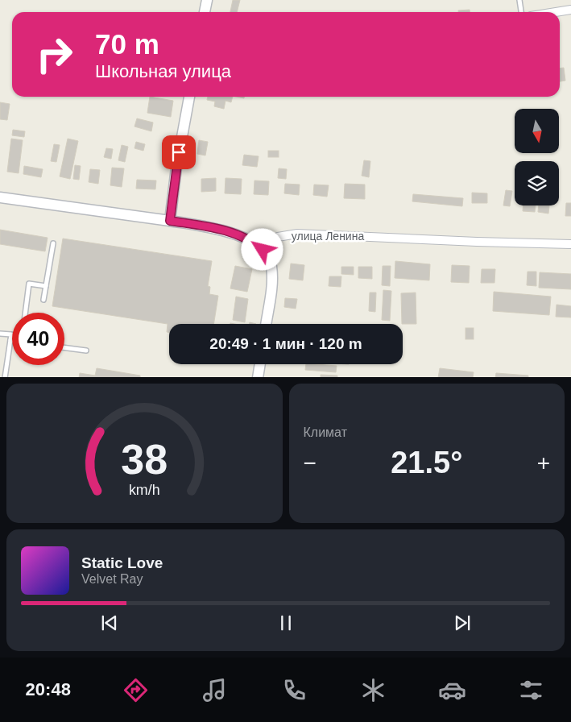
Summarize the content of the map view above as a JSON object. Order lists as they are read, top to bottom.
{
  "streets": {
    "street": ["улица Ленина"]
  },
  "north": "bottom",
  "page": {
    "turn": ["70 m", "Школьная улица"],
    "limit": "40",
    "trip": "20:49 · 1 мин · 120 m",
    "tile": "Климат",
    "heat": ["−", "21.5°", "+"],
    "song": ["Static Love", "Velvet Ray"],
    "tabs": "20:48",
    "gauge": ["38", "km/h"]
  }
}
